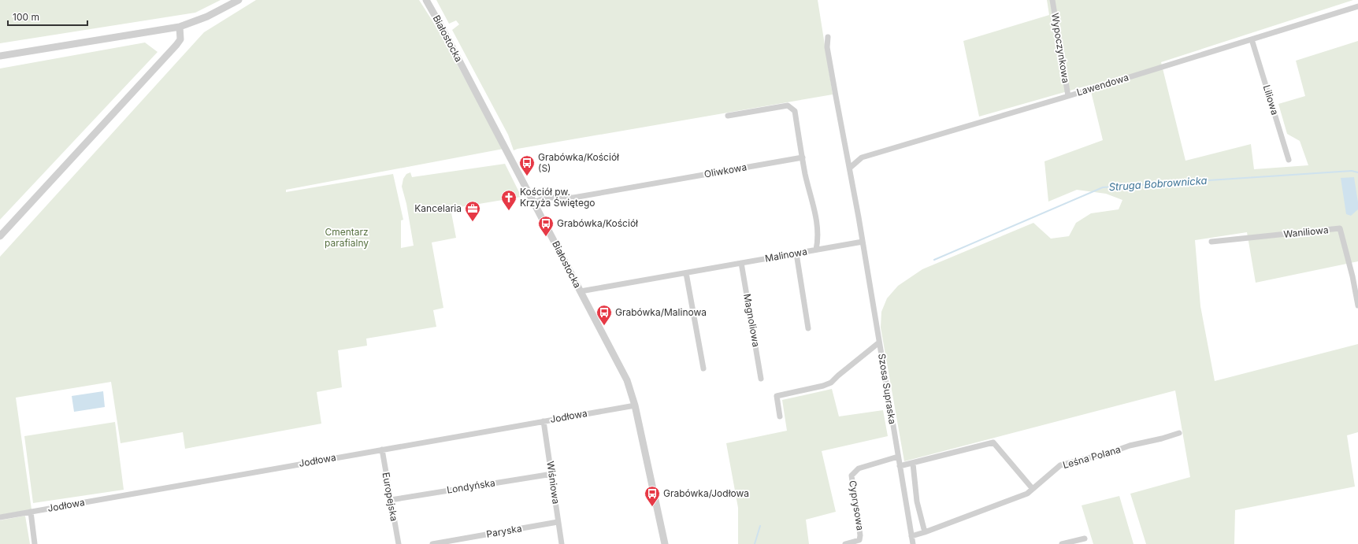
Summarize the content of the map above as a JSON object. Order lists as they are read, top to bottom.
{
  "streets": {
    "street": [
      "Białostocka",
      "Wypoczynkowa",
      "Lawendowa",
      "Liliowa",
      "Oliwkowa",
      "Waniliowa",
      "Malinowa",
      "Magnoliowa",
      "Szosa Supraska",
      "Jodłowa",
      "Leśna Polana",
      "Wiśniowa",
      "Londyńska",
      "Europejska",
      "Cyprysowa",
      "Paryska"
    ]
  },
  "crossings": [
    ["Białostocka", "Oliwkowa"],
    ["Białostocka", "Malinowa"],
    ["Białostocka", "Jodłowa"],
    ["Wypoczynkowa", "Lawendowa"],
    ["Lawendowa", "Liliowa"],
    ["Malinowa", "Magnoliowa"],
    ["Malinowa", "Szosa Supraska"],
    ["Szosa Supraska", "Leśna Polana"],
    ["Szosa Supraska", "Cyprysowa"],
    ["Jodłowa", "Wiśniowa"],
    ["Jodłowa", "Europejska"],
    ["Wiśniowa", "Londyńska"],
    ["Wiśniowa", "Paryska"],
    ["Londyńska", "Europejska"]
  ],
  "water": ["Struga Bobrownicka"],
  "parks": ["Cmentarz parafialny"],
  "places": {
    "bus stop": [
      "Grabówka/Kościół (S)",
      "Grabówka/Kościół",
      "Grabówka/Malinowa",
      "Grabówka/Jodłowa"
    ],
    "church": ["Kościół pw. Krzyża Świętego"],
    "office": ["Kancelaria"]
  },
  "scale_bar": "100 m"
}
